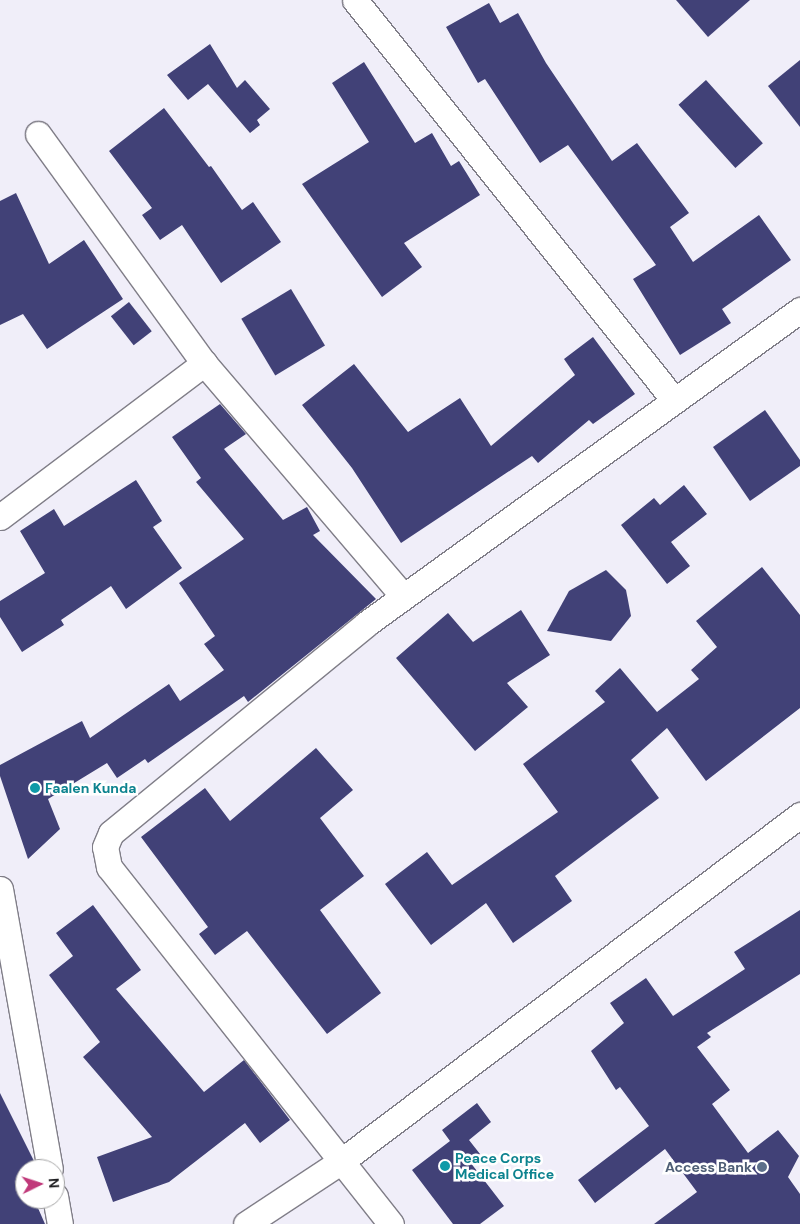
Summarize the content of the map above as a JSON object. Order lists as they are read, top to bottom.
{
  "places": ["Faalen Kunda", "Peace Corps Medical Office", "Access Bank"],
  "north": "right"
}
